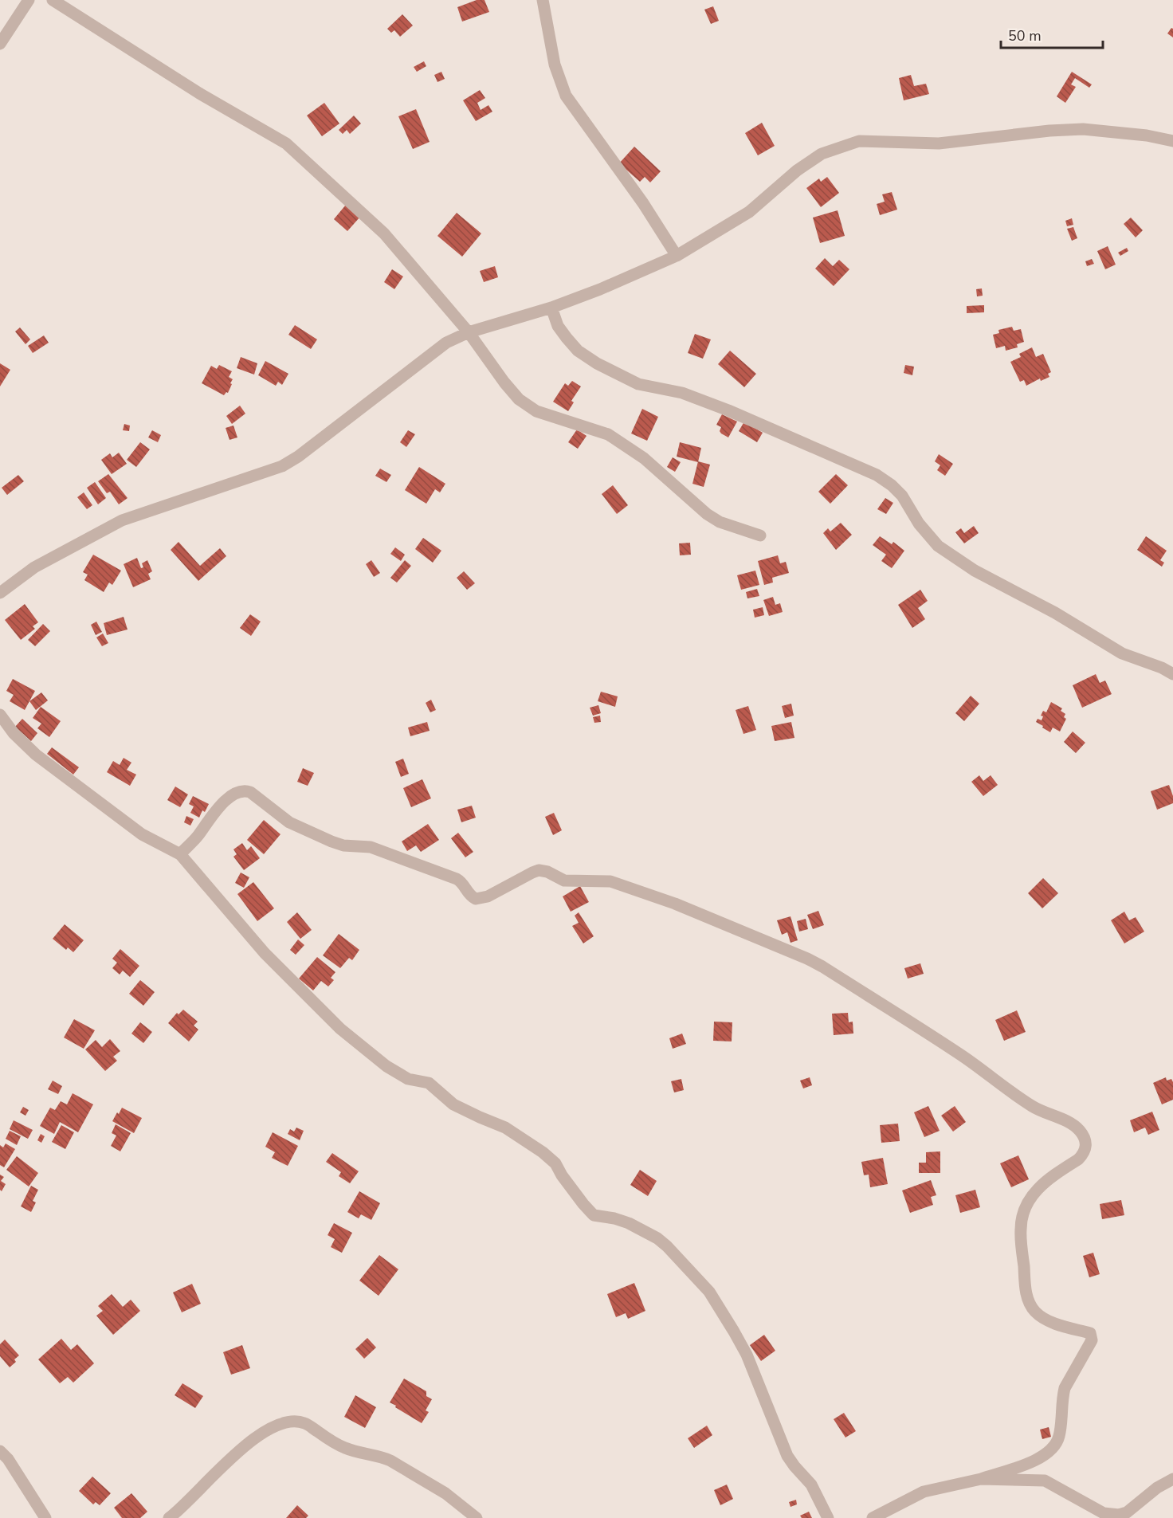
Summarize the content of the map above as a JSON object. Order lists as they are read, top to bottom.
{
  "scale_bar": "50 m"
}
